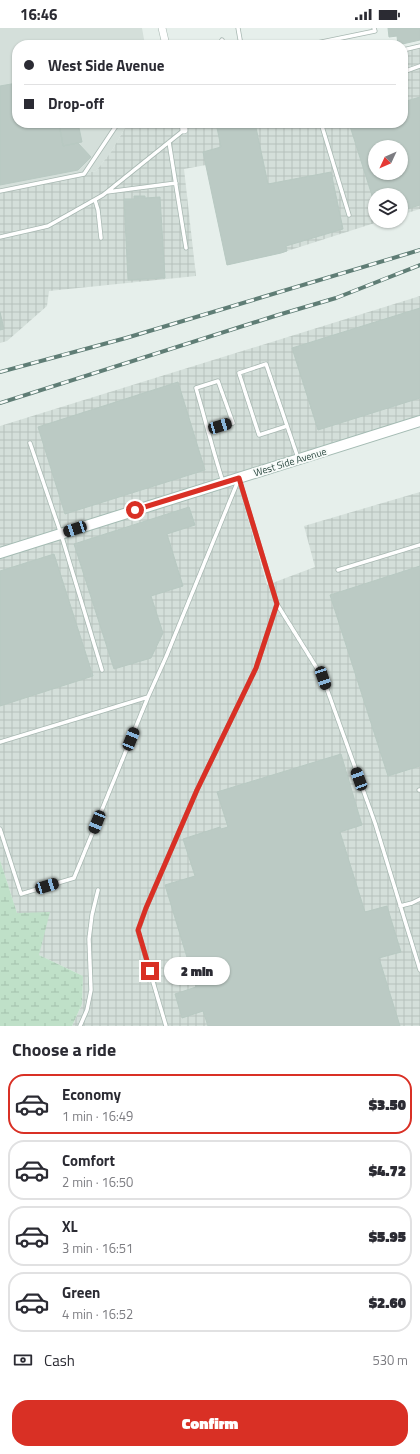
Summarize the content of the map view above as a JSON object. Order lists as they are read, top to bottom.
{
  "streets": {
    "street": ["West Side Avenue"]
  },
  "north": "bottom left",
  "page": {
    "status": "16:46",
    "banner": ["West Side Avenue", "Drop-off"],
    "bubble": "2 min",
    "heading": "Choose a ride",
    "list": [
      {
        "name": "Economy",
        "note": "1 min · 16:49",
        "value": "$3.50"
      },
      {
        "name": "Comfort",
        "note": "2 min · 16:50",
        "value": "$4.72"
      },
      {
        "name": "XL",
        "note": "3 min · 16:51",
        "value": "$5.95"
      },
      {
        "name": "Green",
        "note": "4 min · 16:52",
        "value": "$2.60"
      }
    ],
    "pay": ["Cash", "530 m"],
    "buttons": "Confirm"
  }
}
